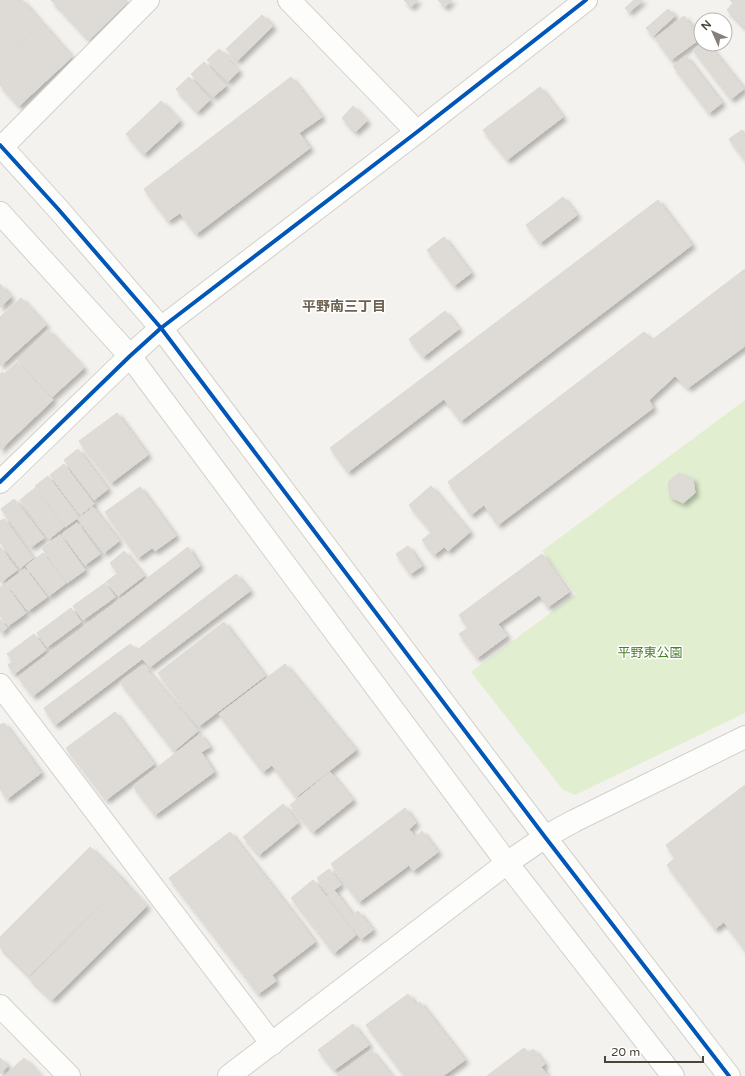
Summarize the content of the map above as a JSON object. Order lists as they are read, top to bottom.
{
  "districts": ["平野南三丁目"],
  "parks": ["平野東公園"],
  "scale_bar": "20 m",
  "north": "top left"
}
